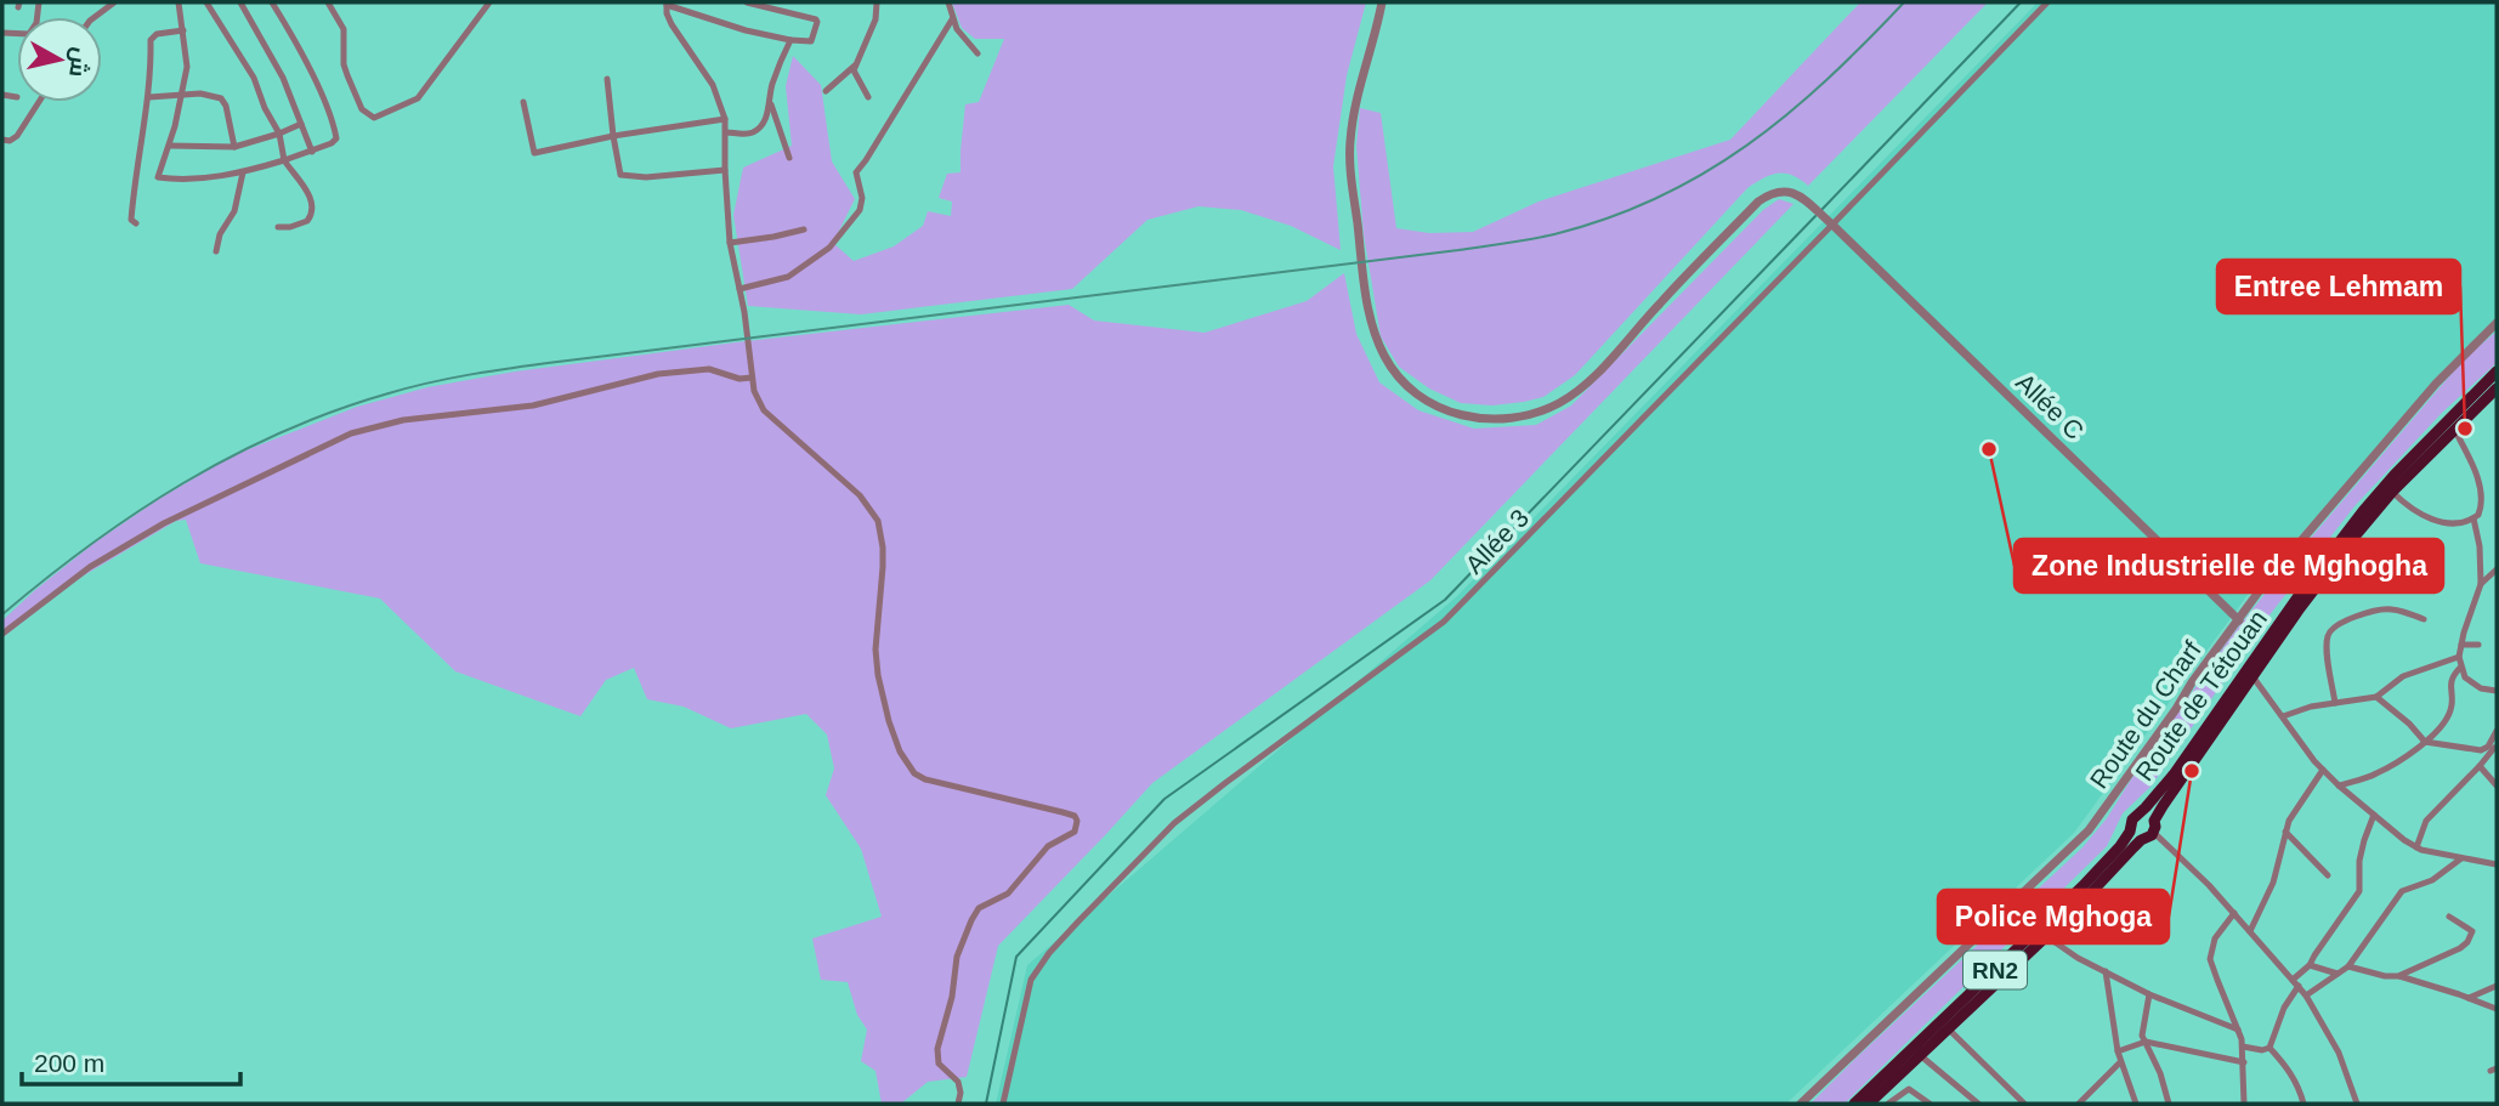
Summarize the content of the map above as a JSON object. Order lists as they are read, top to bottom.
{
  "streets": {
    "highway": ["Route de Tétouan", "RN2"],
    "street": ["Allée C", "Allée 3", "Route du Charf"]
  },
  "crossings": [
    ["Allée C", "Allée 3"],
    ["Allée C", "Route du Charf"],
    ["Route de Tétouan", "RN2"]
  ],
  "places": ["Entree Lehmam", "Zone Industrielle de Mghogha", "Police Mghoga"],
  "scale_bar": "200 m",
  "north": "right"
}
